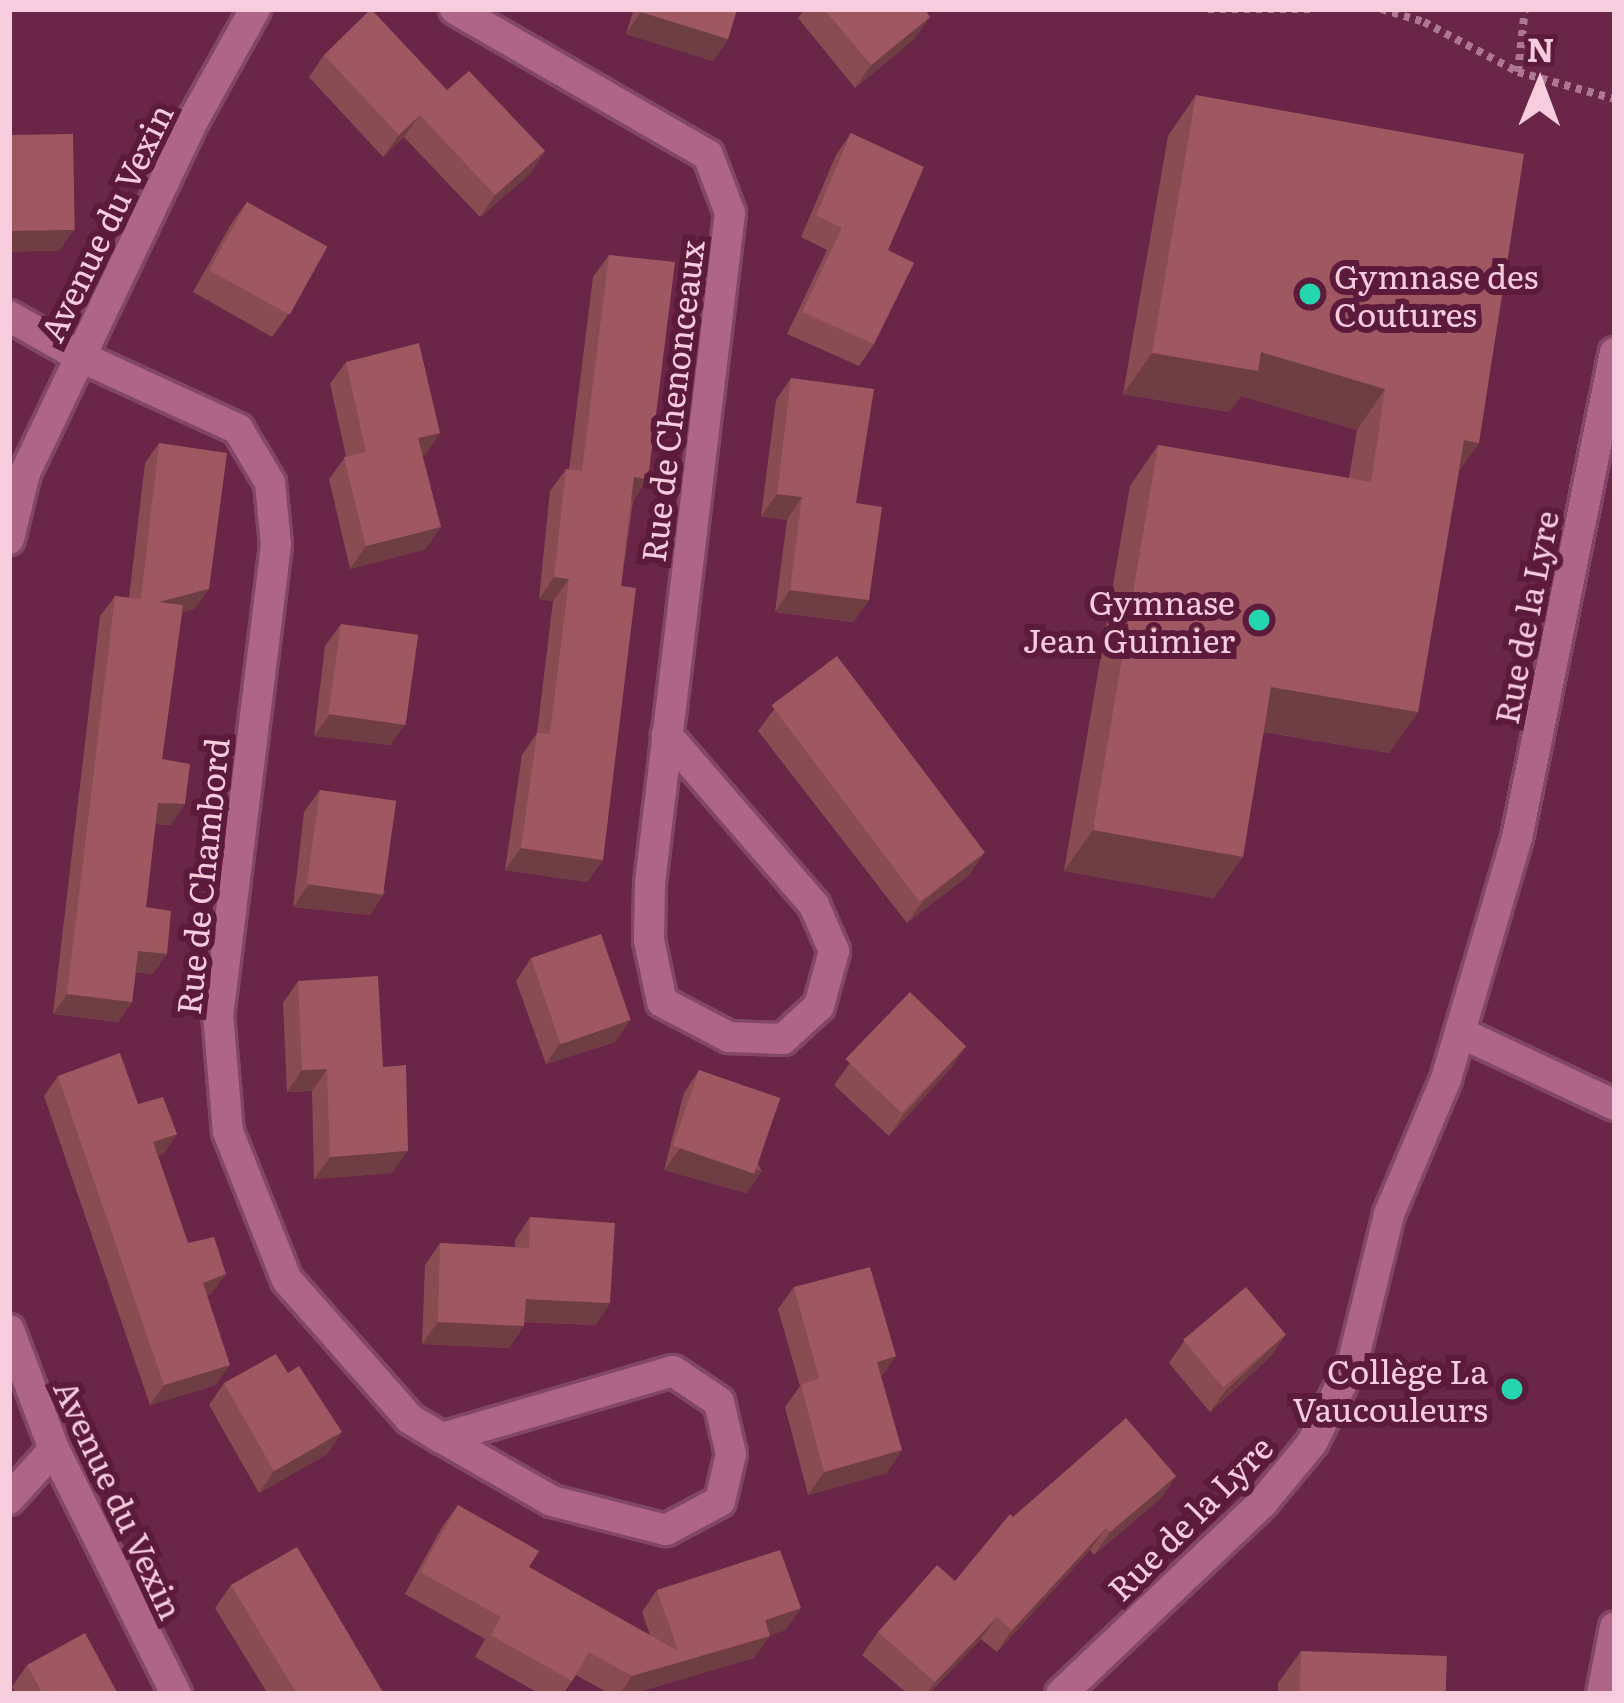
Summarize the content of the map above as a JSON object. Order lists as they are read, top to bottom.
{
  "streets": {
    "street": [
      "Avenue du Vexin",
      "Rue de Chenonceaux",
      "Rue de la Lyre",
      "Rue de Chambord"
    ]
  },
  "crossings": [
    ["Avenue du Vexin", "Rue de Chambord"]
  ],
  "places": ["Gymnase des Coutures", "Gymnase Jean Guimier", "Collège La Vaucouleurs"],
  "north": "top"
}
